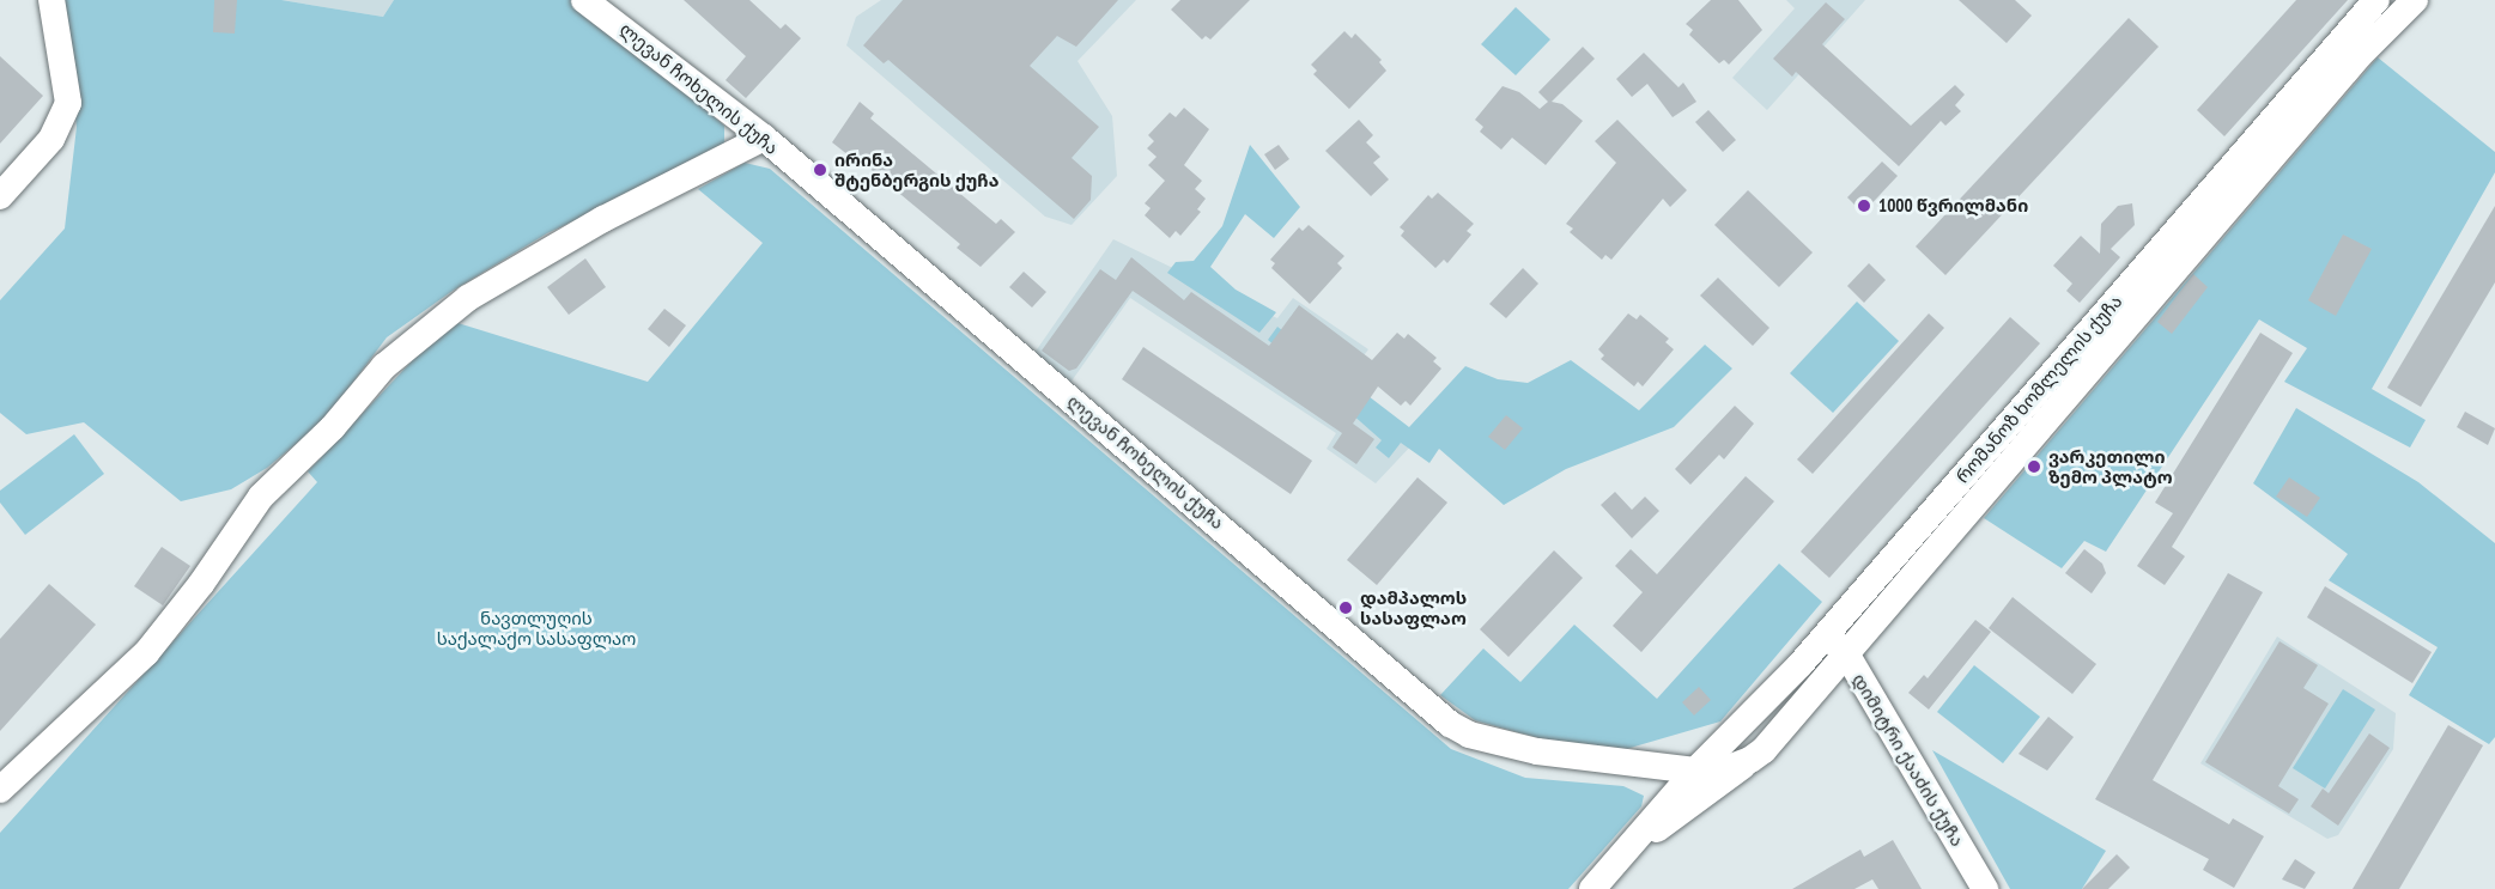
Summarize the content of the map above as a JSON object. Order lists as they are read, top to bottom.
{
  "streets": {
    "street": ["ლევან ჩოხელის ქუჩა", "რომანოზ ხომლელის ქუჩა", "დიმიტრი ქააძის ქუჩა"]
  },
  "crossings": [
    ["ლევან ჩოხელის ქუჩა", "რომანოზ ხომლელის ქუჩა"],
    ["რომანოზ ხომლელის ქუჩა", "დიმიტრი ქააძის ქუჩა"]
  ],
  "parks": ["ნავთლუღის საქალაქო სასაფლაო"],
  "places": [
    "ირინა შტენბერგის ქუჩა",
    "1000 წვრილმანი",
    "ვარკეთილი ზემო პლატო",
    "დამპალოს სასაფლაო"
  ]
}
